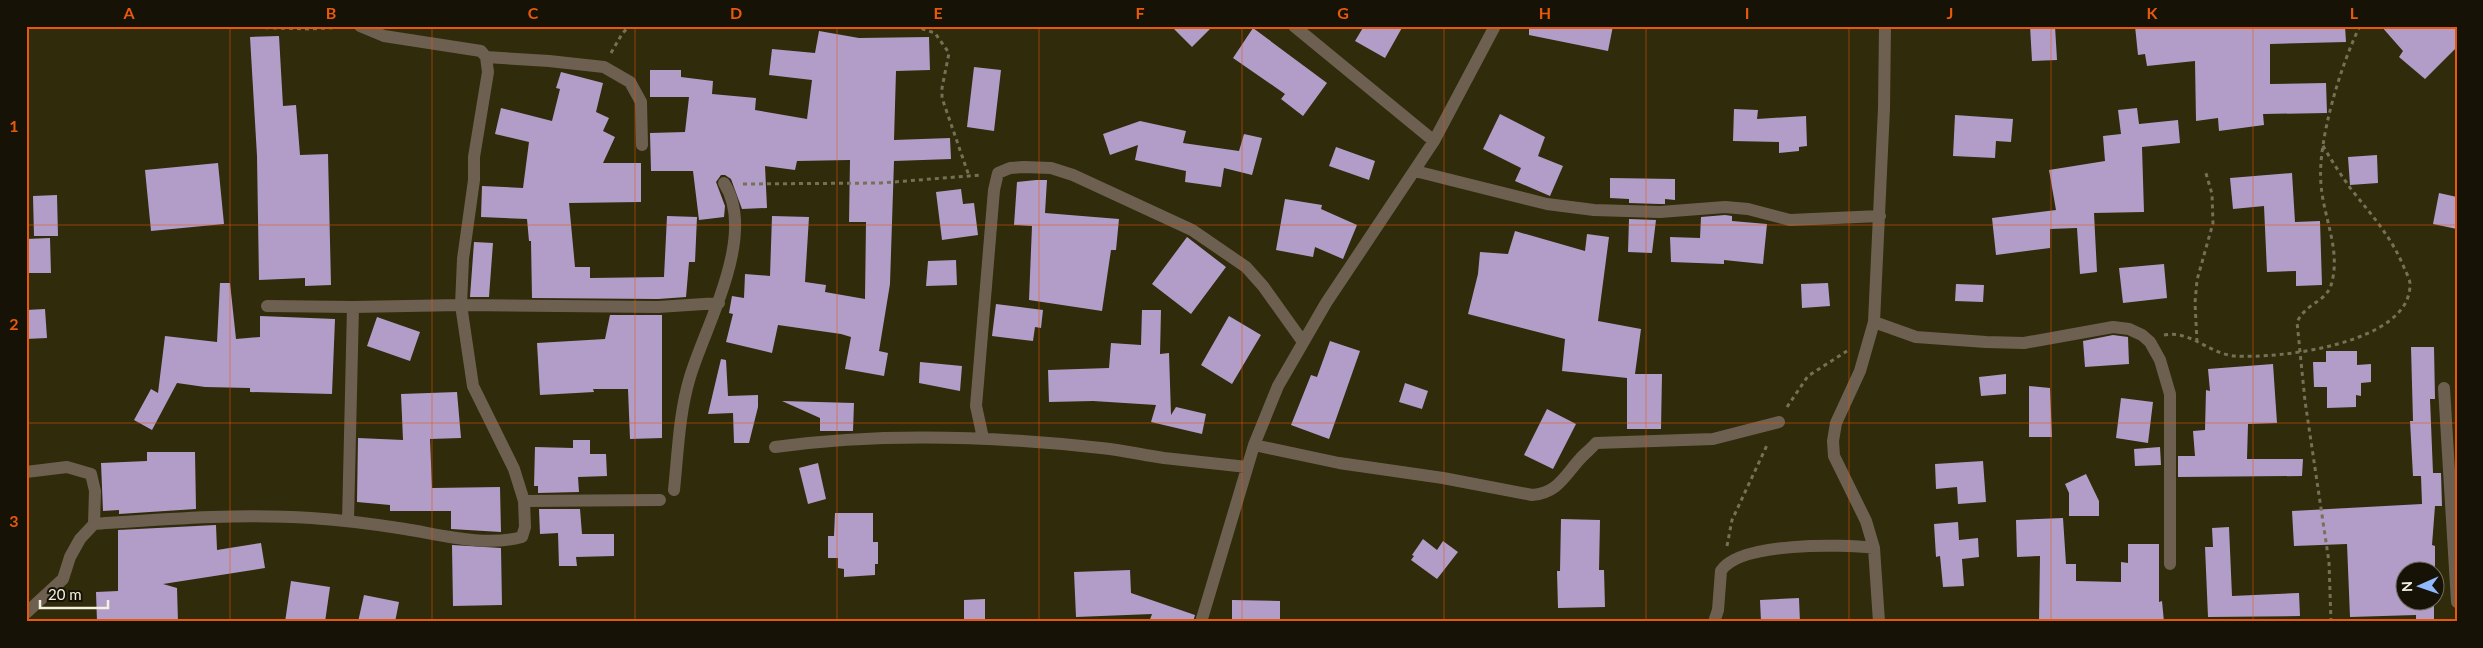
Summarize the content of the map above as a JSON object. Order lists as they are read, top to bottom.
{
  "scale_bar": "20 m",
  "north": "left",
  "grid": {
    "columns": [
      "A",
      "B",
      "C",
      "D",
      "E",
      "F",
      "G",
      "H",
      "I",
      "J",
      "K",
      "L"
    ],
    "rows": ["1", "2", "3"]
  }
}
